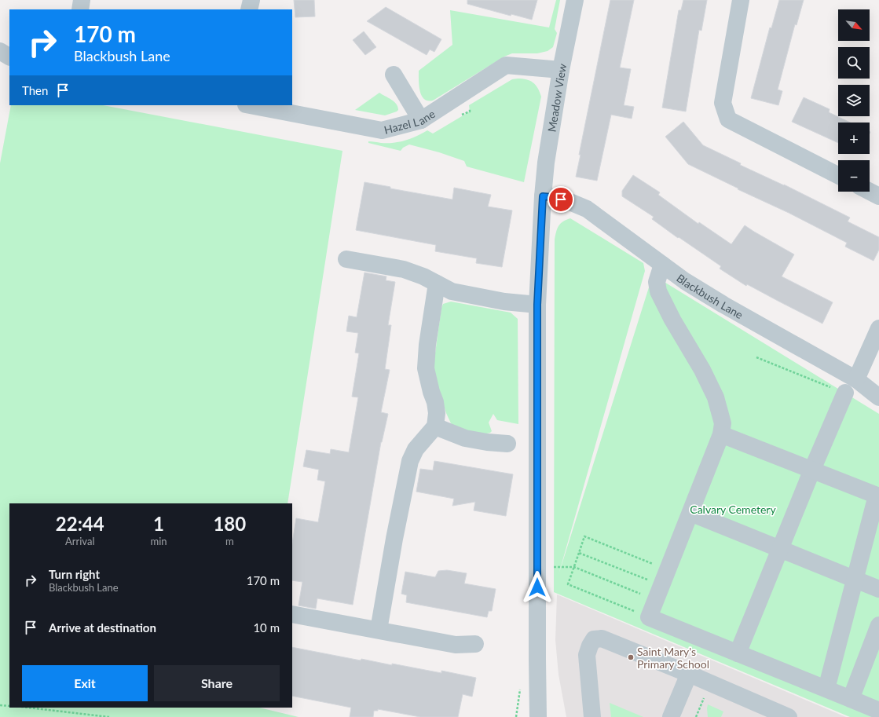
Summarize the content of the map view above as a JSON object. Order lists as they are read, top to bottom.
{
  "streets": {
    "street": ["Meadow View", "Hazel Lane", "Blackbush Lane"]
  },
  "crossings": [
    ["Meadow View", "Hazel Lane"],
    ["Meadow View", "Blackbush Lane"]
  ],
  "parks": ["Calvary Cemetery"],
  "places": ["Saint Mary's Primary School"],
  "north": "bottom right",
  "page": {
    "map_buttons": ["+", "−"],
    "turn": ["170 m", "Blackbush Lane"],
    "then": "Then",
    "eta": [
      "22:44",
      "Arrival",
      "1",
      "min",
      "180",
      "m"
    ],
    "list": [
      {
        "name": "Turn right",
        "note": "Blackbush Lane",
        "value": "170 m"
      },
      {
        "name": "Arrive at destination",
        "value": "10 m"
      }
    ],
    "buttons": ["Exit", "Share"]
  }
}
